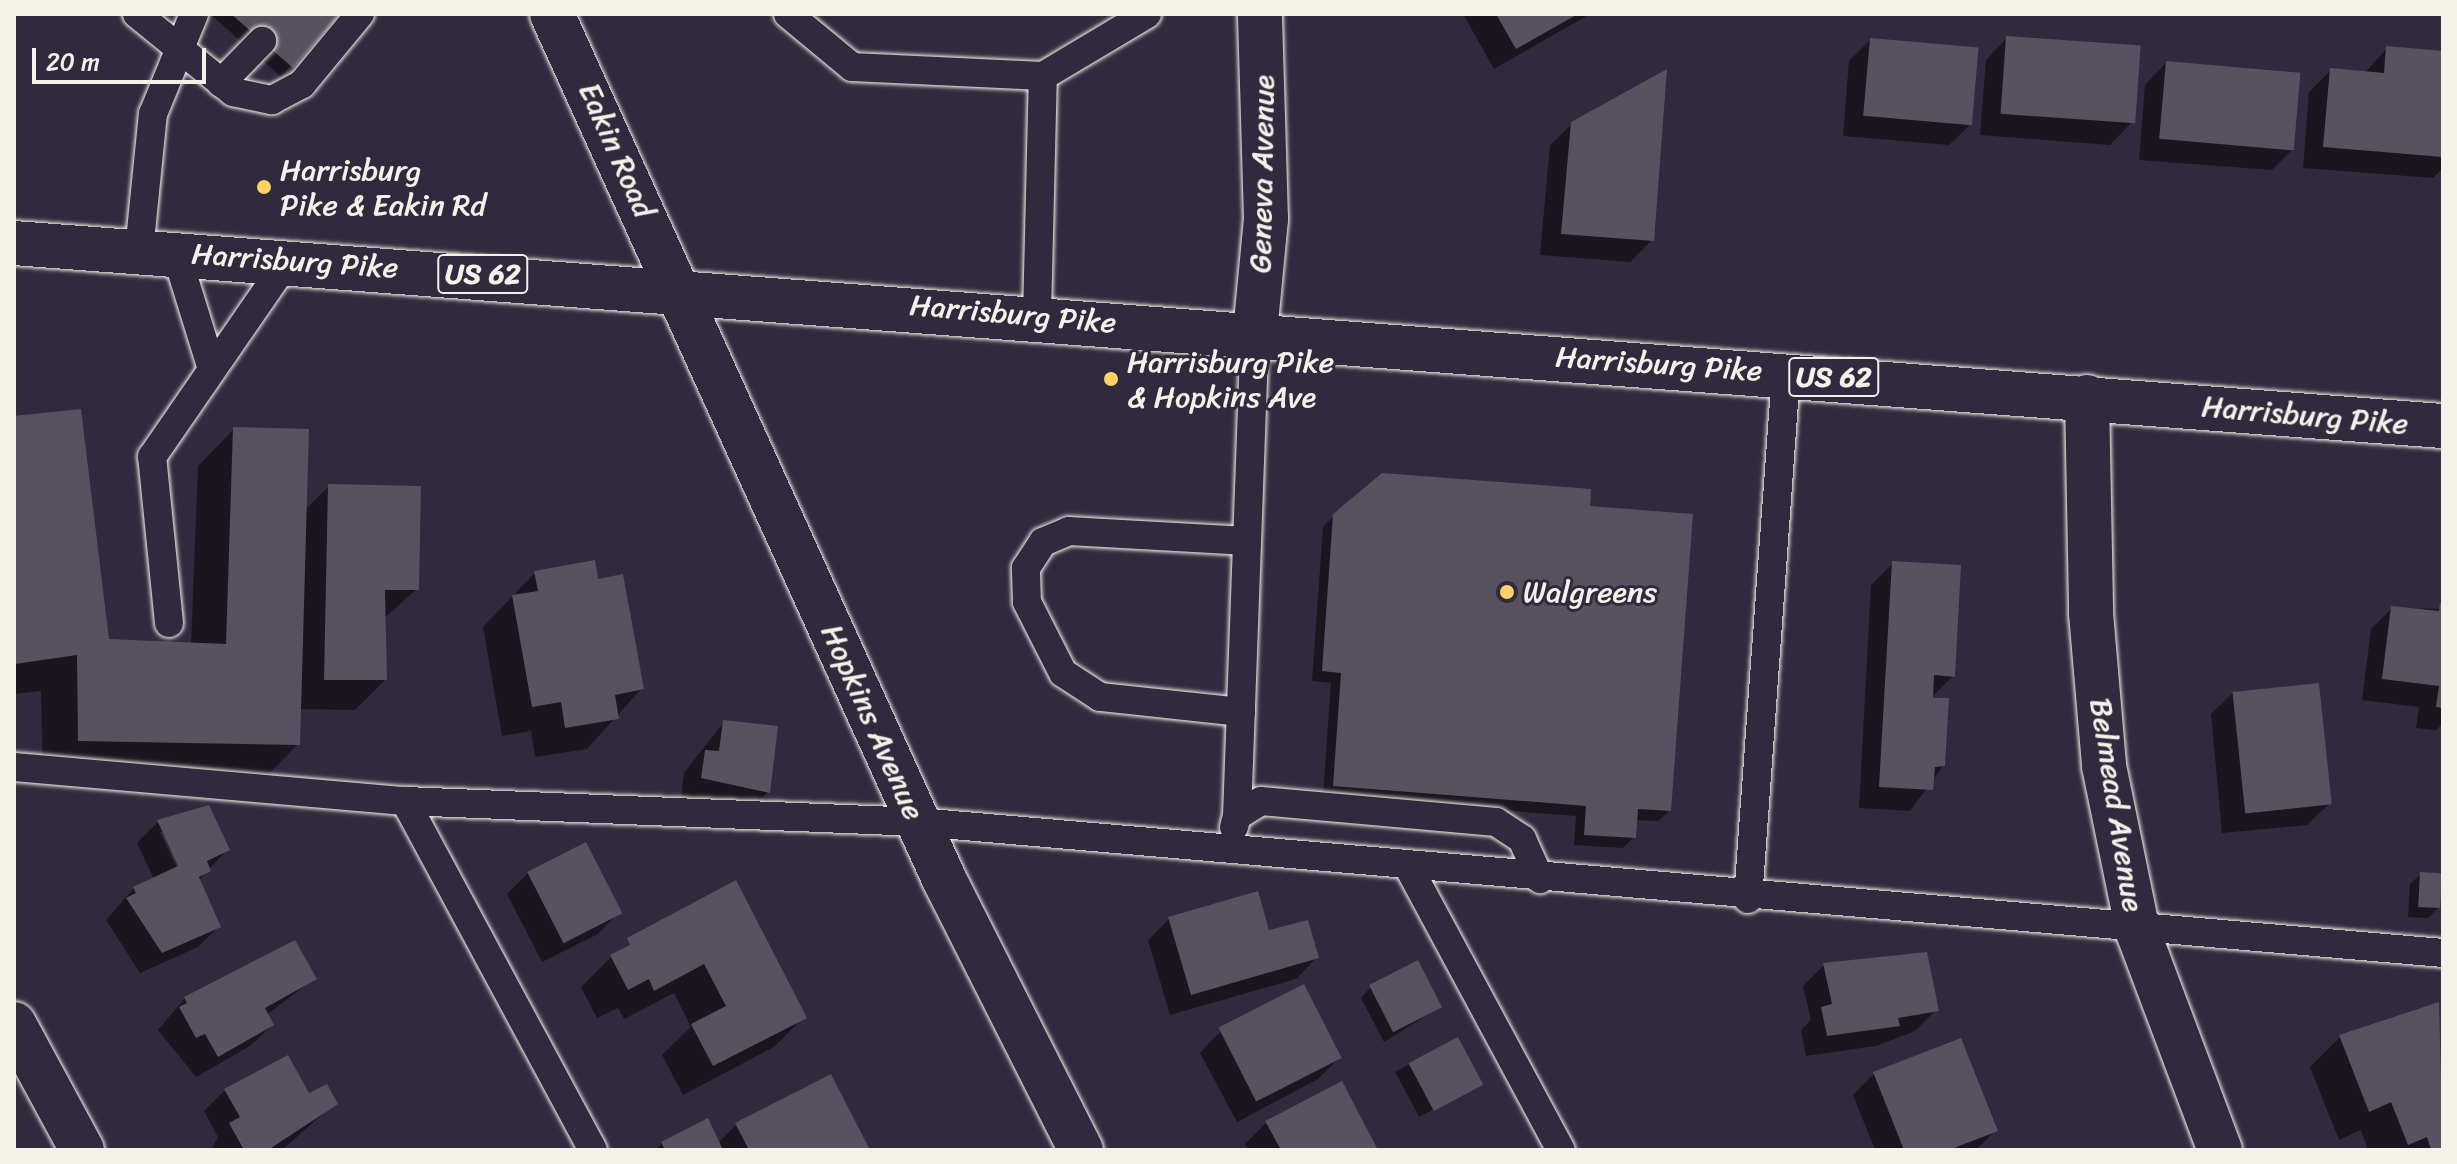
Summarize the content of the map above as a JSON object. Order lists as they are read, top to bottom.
{
  "streets": {
    "street": [
      "Eakin Road",
      "Geneva Avenue",
      "Harrisburg Pike",
      "US 62",
      "Hopkins Avenue",
      "Belmead Avenue"
    ]
  },
  "crossings": [
    ["Eakin Road", "Harrisburg Pike"],
    ["Eakin Road", "Hopkins Avenue"],
    ["Geneva Avenue", "Harrisburg Pike"],
    ["Harrisburg Pike", "Hopkins Avenue"],
    ["Harrisburg Pike", "Belmead Avenue"]
  ],
  "places": ["Harrisburg Pike & Eakin Rd", "Harrisburg Pike & Hopkins Ave", "Walgreens"],
  "scale_bar": "20 m"
}
